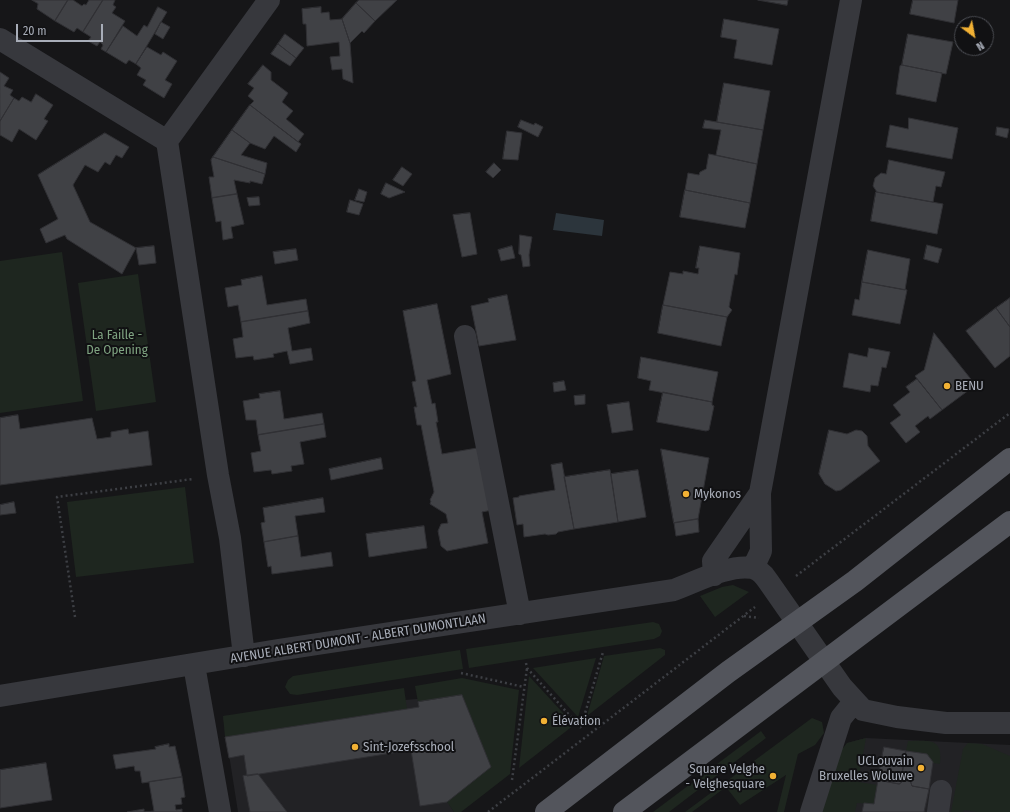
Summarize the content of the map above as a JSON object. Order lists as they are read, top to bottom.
{
  "streets": {
    "street": ["AVENUE ALBERT DUMONT - ALBERT DUMONTLAAN"]
  },
  "parks": ["La Faille - De Opening"],
  "places": [
    "BENU",
    "Mykonos",
    "Élévation",
    "Sint-Jozefsschool",
    "UCLouvain Bruxelles Woluwe",
    "Square Velghe - Velghesquare"
  ],
  "scale_bar": "20 m",
  "north": "bottom right"
}
